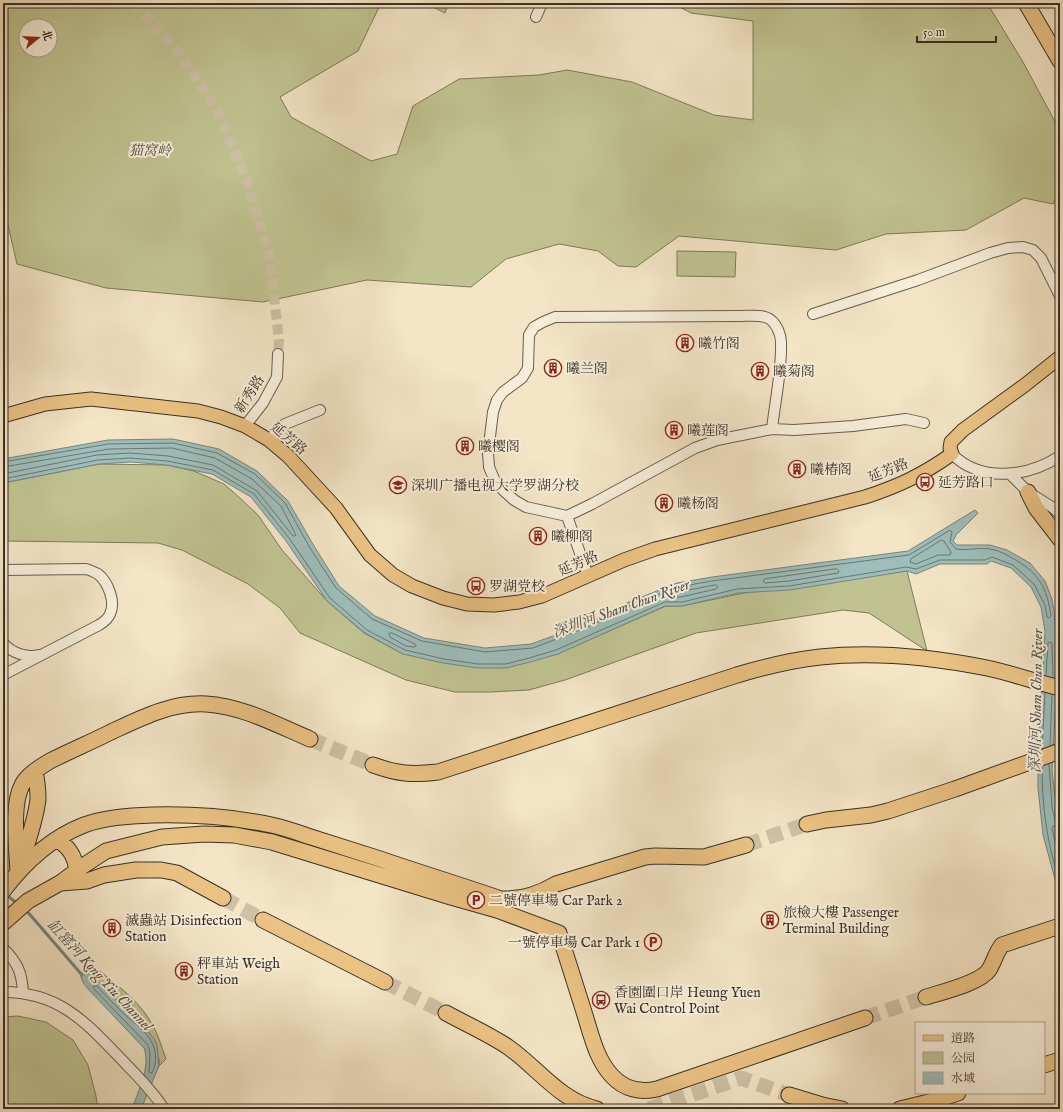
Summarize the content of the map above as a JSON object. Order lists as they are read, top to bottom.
{
  "streets": {
    "main road": ["延芳路"],
    "street": ["新秀路"]
  },
  "crossings": [
    ["新秀路", "延芳路"]
  ],
  "water": ["深圳河 Sham Chun River", "缸窰河 Kong Yiu Channel"],
  "parks": ["猫窝岭"],
  "places": {
    "building": [
      "曦竹阁",
      "曦兰阁",
      "曦菊阁",
      "曦莲阁",
      "曦樱阁",
      "曦椿阁",
      "曦杨阁",
      "曦柳阁",
      "旅檢大樓 Passenger Terminal Building",
      "滅蟲站 Disinfection Station",
      "秤車站 Weigh Station"
    ],
    "bus stop": ["延芳路口", "罗湖党校", "香園圍口岸 Heung Yuen Wai Control Point"],
    "school or university": ["深圳广播电视大学罗湖分校"],
    "parking": ["二號停車場 Car Park 2", "一號停車場 Car Park 1"]
  },
  "legend": ["道路", "公园", "水域"],
  "scale_bar": "50 m",
  "north": "right"
}
